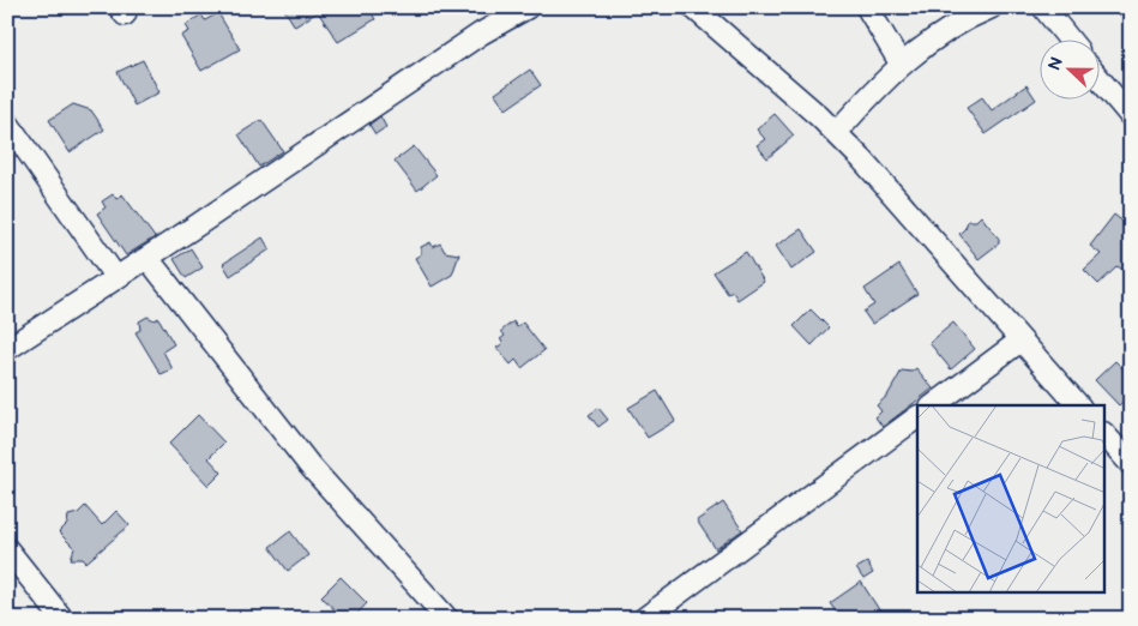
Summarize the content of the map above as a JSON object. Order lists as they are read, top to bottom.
{
  "north": "left"
}
